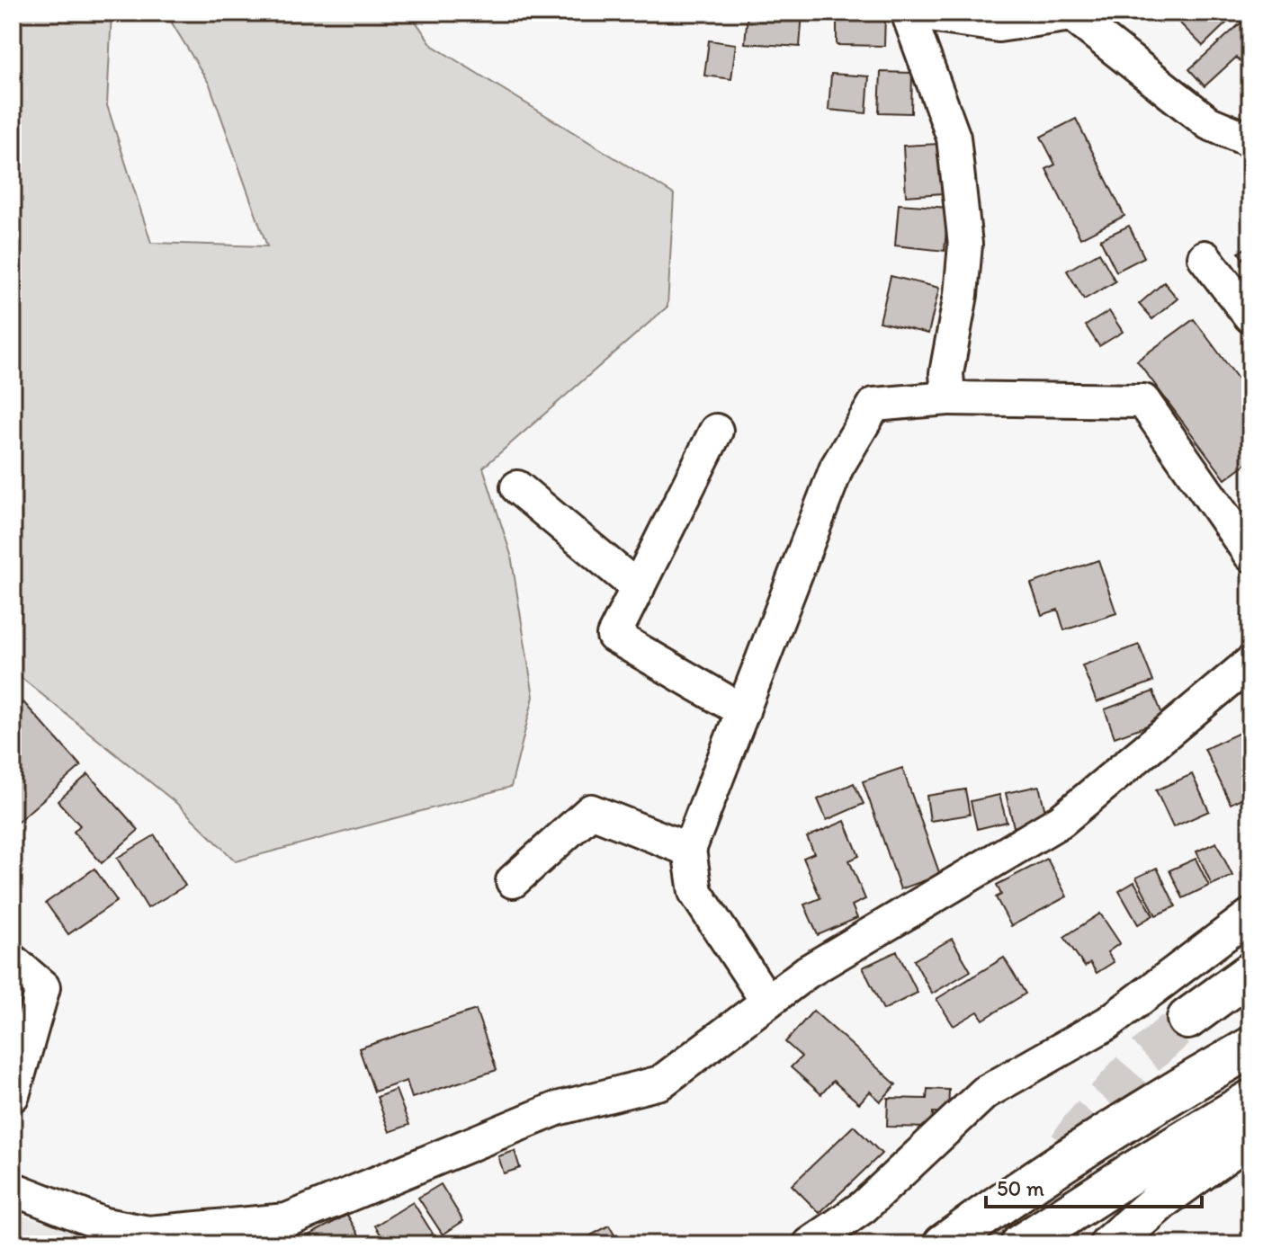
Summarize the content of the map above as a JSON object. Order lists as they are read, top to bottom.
{
  "scale_bar": "50 m"
}
